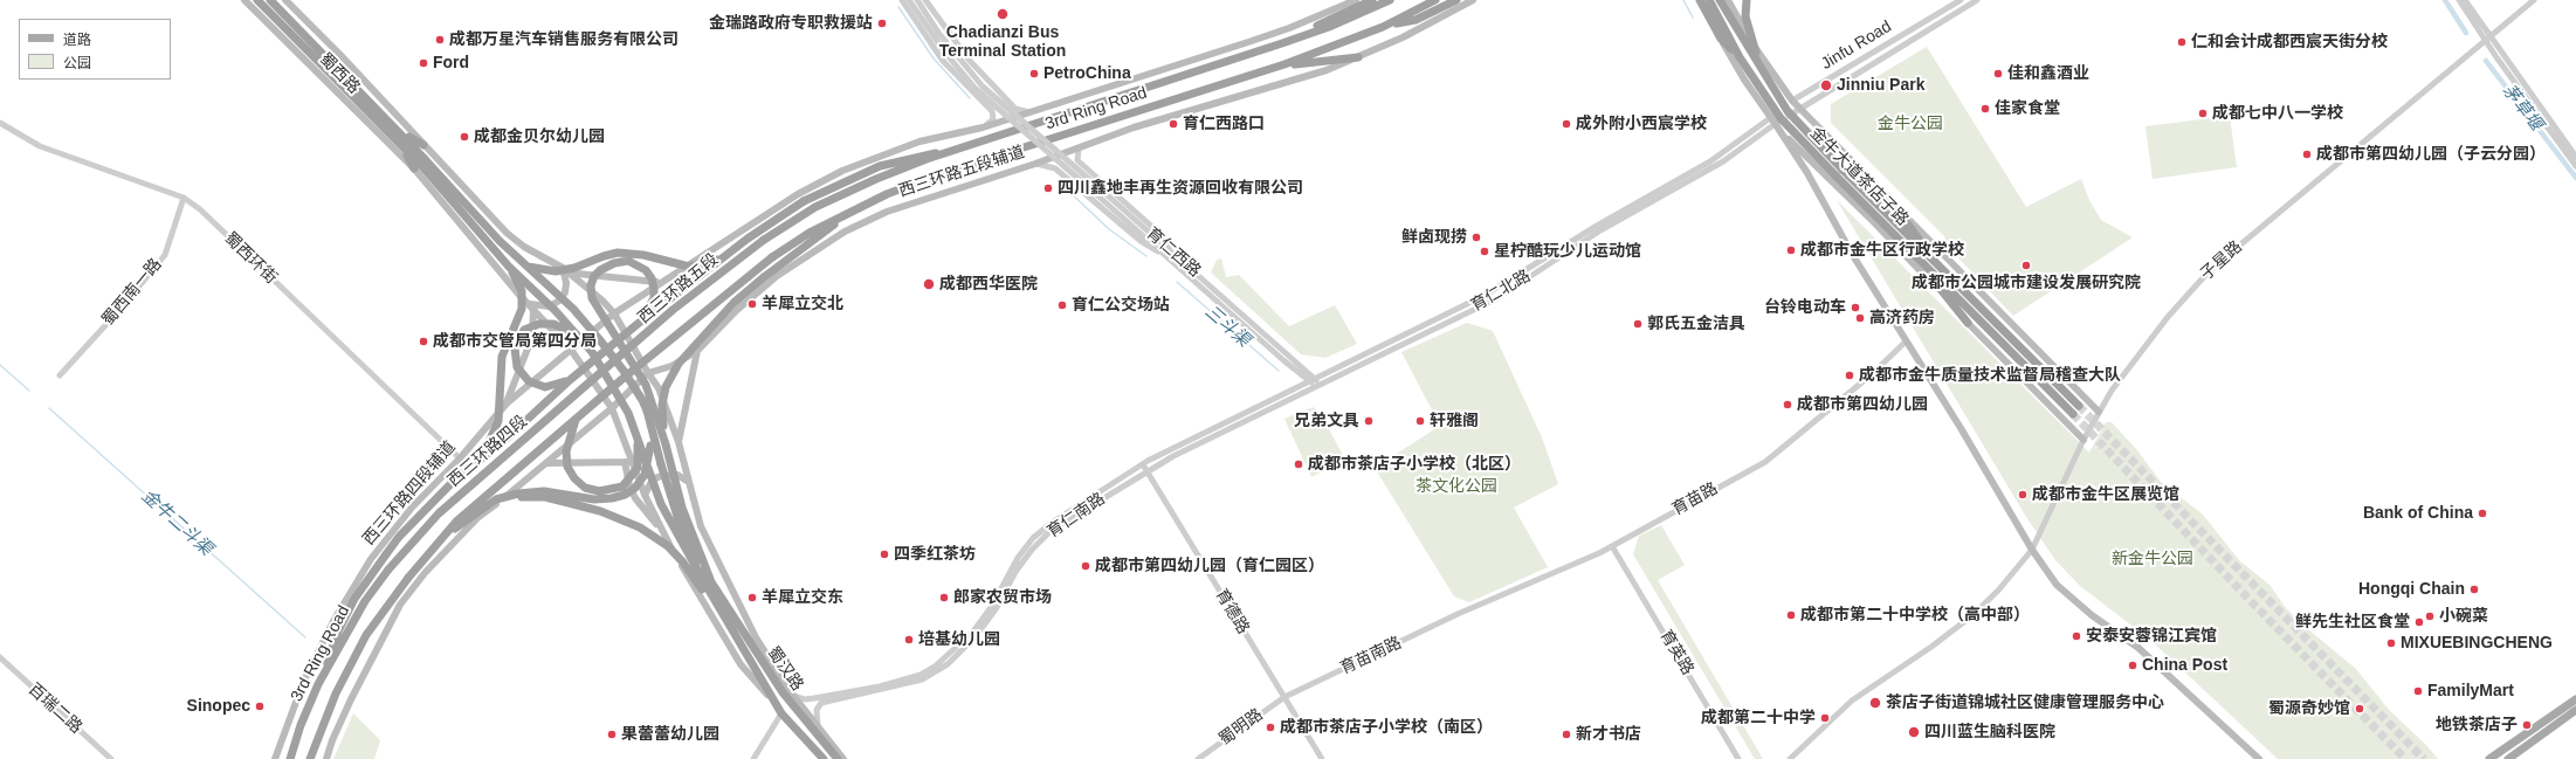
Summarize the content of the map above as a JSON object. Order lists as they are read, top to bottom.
{
  "streets": {
    "highway": [
      "蜀西路",
      "3rd Ring Road",
      "金牛大道茶店子路",
      "西三环路五段",
      "西三环路四段",
      "蜀汉路"
    ],
    "main road": ["Jinfu Road", "西三环路五段辅道", "西三环路四段辅道"],
    "street": [
      "育仁西路",
      "蜀西环街",
      "子星路",
      "育仁北路",
      "蜀西南一路",
      "育苗路",
      "育仁南路",
      "育德路",
      "育英路",
      "育苗南路",
      "百瑞二路",
      "蜀明路"
    ]
  },
  "crossings": [
    ["Jinfu Road", "育仁北路"],
    ["3rd Ring Road", "西三环路五段"],
    ["3rd Ring Road", "西三环路四段"],
    ["育仁西路", "育仁北路"],
    ["育仁西路", "育仁南路"],
    ["蜀西环街", "蜀西南一路"],
    ["蜀西环街", "西三环路四段辅道"],
    ["西三环路五段", "西三环路四段"],
    ["育仁北路", "育仁南路"],
    ["育苗路", "育英路"],
    ["育苗路", "育苗南路"],
    ["育仁南路", "育德路"],
    ["育德路", "育苗南路"],
    ["育德路", "蜀明路"],
    ["育苗南路", "蜀明路"]
  ],
  "water": ["茅草堰", "三斗渠", "金牛二斗渠"],
  "parks": ["金牛公园", "茶文化公园", "新金牛公园"],
  "places": [
    "Chadianzi Bus Terminal Station",
    "金瑞路政府专职救援站",
    "成都万星汽车销售服务有限公司",
    "仁和会计成都西宸天街分校",
    "Ford",
    "PetroChina",
    "佳和鑫酒业",
    "Jinniu Park",
    "佳家食堂",
    "成都七中八一学校",
    "育仁西路口",
    "成外附小西宸学校",
    "成都金贝尔幼儿园",
    "成都市第四幼儿园（子云分园）",
    "四川鑫地丰再生资源回收有限公司",
    "鲜卤现捞",
    "成都市金牛区行政学校",
    "星柠酷玩少儿运动馆",
    "成都市公园城市建设发展研究院",
    "成都西华医院",
    "羊犀立交北",
    "育仁公交场站",
    "台铃电动车",
    "高济药房",
    "郭氏五金洁具",
    "成都市交管局第四分局",
    "成都市金牛质量技术监督局稽查大队",
    "成都市第四幼儿园",
    "兄弟文具",
    "轩雅阁",
    "成都市茶店子小学校（北区）",
    "成都市金牛区展览馆",
    "Bank of China",
    "四季红茶坊",
    "成都市第四幼儿园（育仁园区）",
    "Hongqi Chain",
    "羊犀立交东",
    "郎家农贸市场",
    "成都市第二十中学校（高中部）",
    "小碗菜",
    "鲜先生社区食堂",
    "安泰安蓉锦江宾馆",
    "培基幼儿园",
    "MIXUEBINGCHENG",
    "China Post",
    "FamilyMart",
    "茶店子街道锦城社区健康管理服务中心",
    "Sinopec",
    "蜀源奇妙馆",
    "成都第二十中学",
    "地铁茶店子",
    "成都市茶店子小学校（南区）",
    "四川蓝生脑科医院",
    "果蕾蕾幼儿园",
    "新才书店"
  ],
  "legend": ["道路", "公园"]
}
